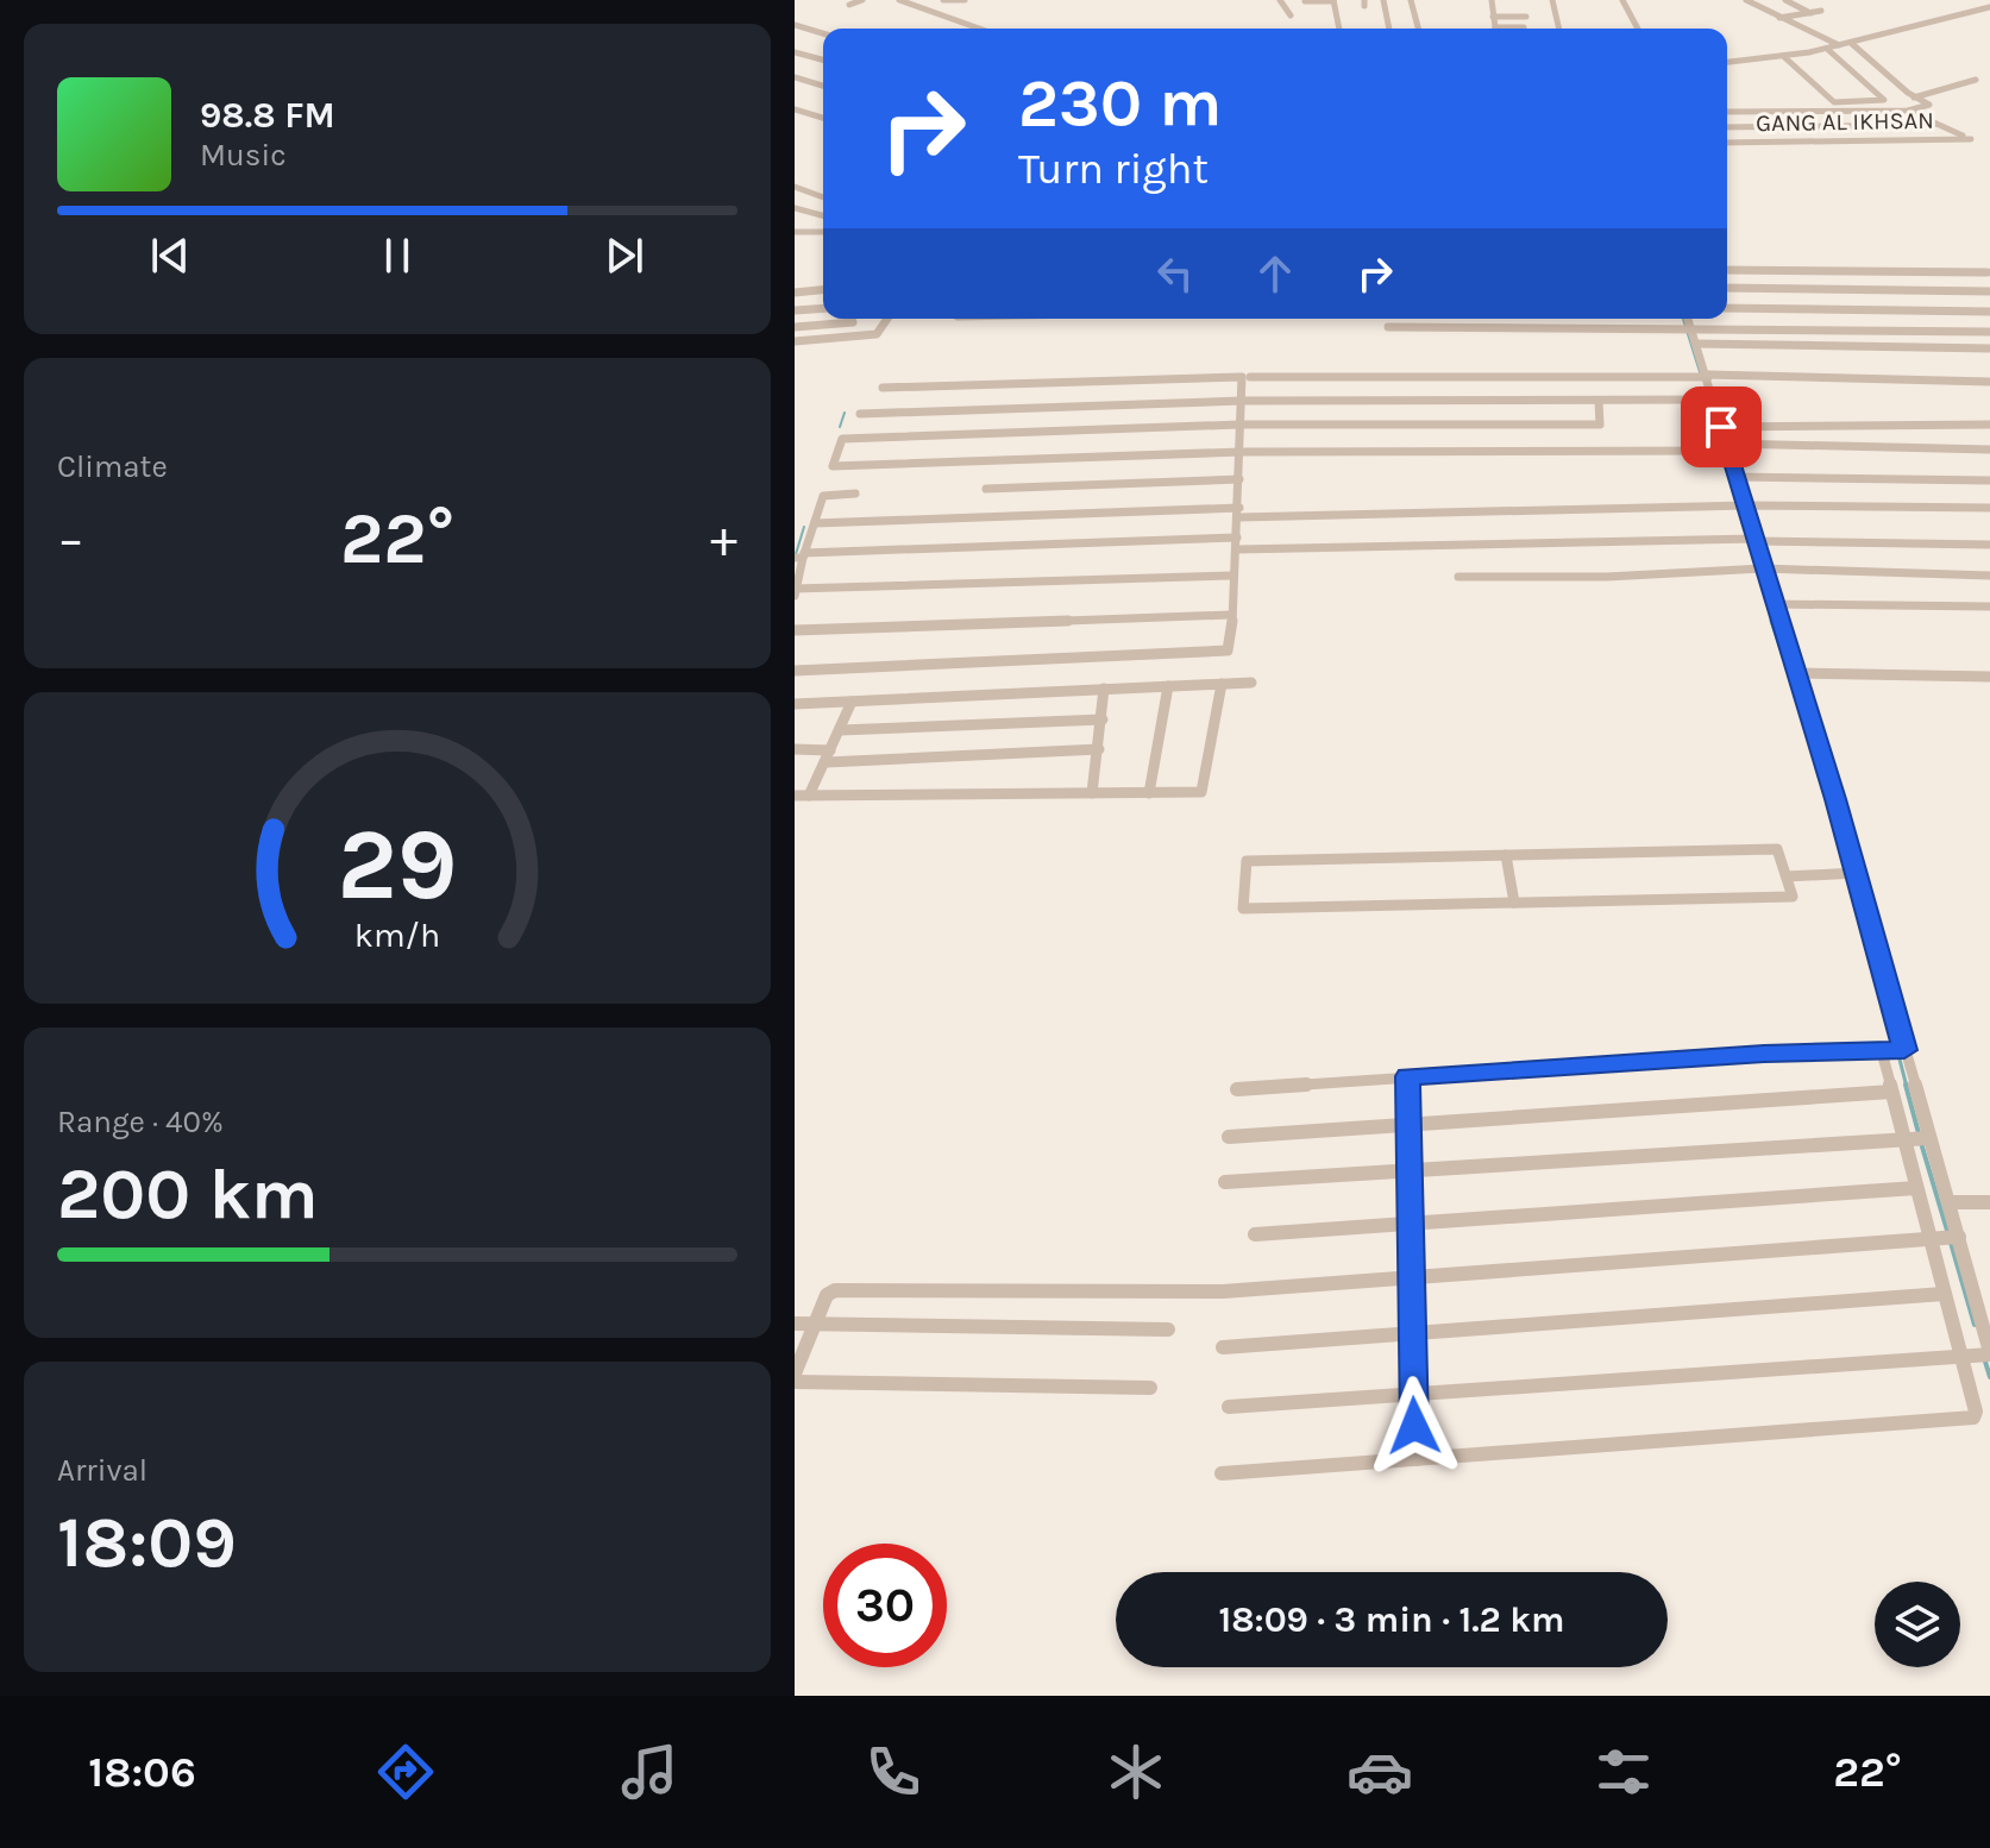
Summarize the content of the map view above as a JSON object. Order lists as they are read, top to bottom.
{
  "streets": {
    "street": ["GANG AL IKHSAN"]
  },
  "page": {
    "turn": ["230 m", "Turn right"],
    "song": ["98.8 FM", "Music"],
    "tile": [
      "Climate",
      ["Range · 40%", "200 km"],
      ["Arrival", "18:09"]
    ],
    "heat": ["−", "22°", "+"],
    "limit": "30",
    "trip": "18:09 · 3 min · 1.2 km",
    "tabs": ["18:06", "22°"],
    "gauge": ["29", "km/h"]
  }
}
